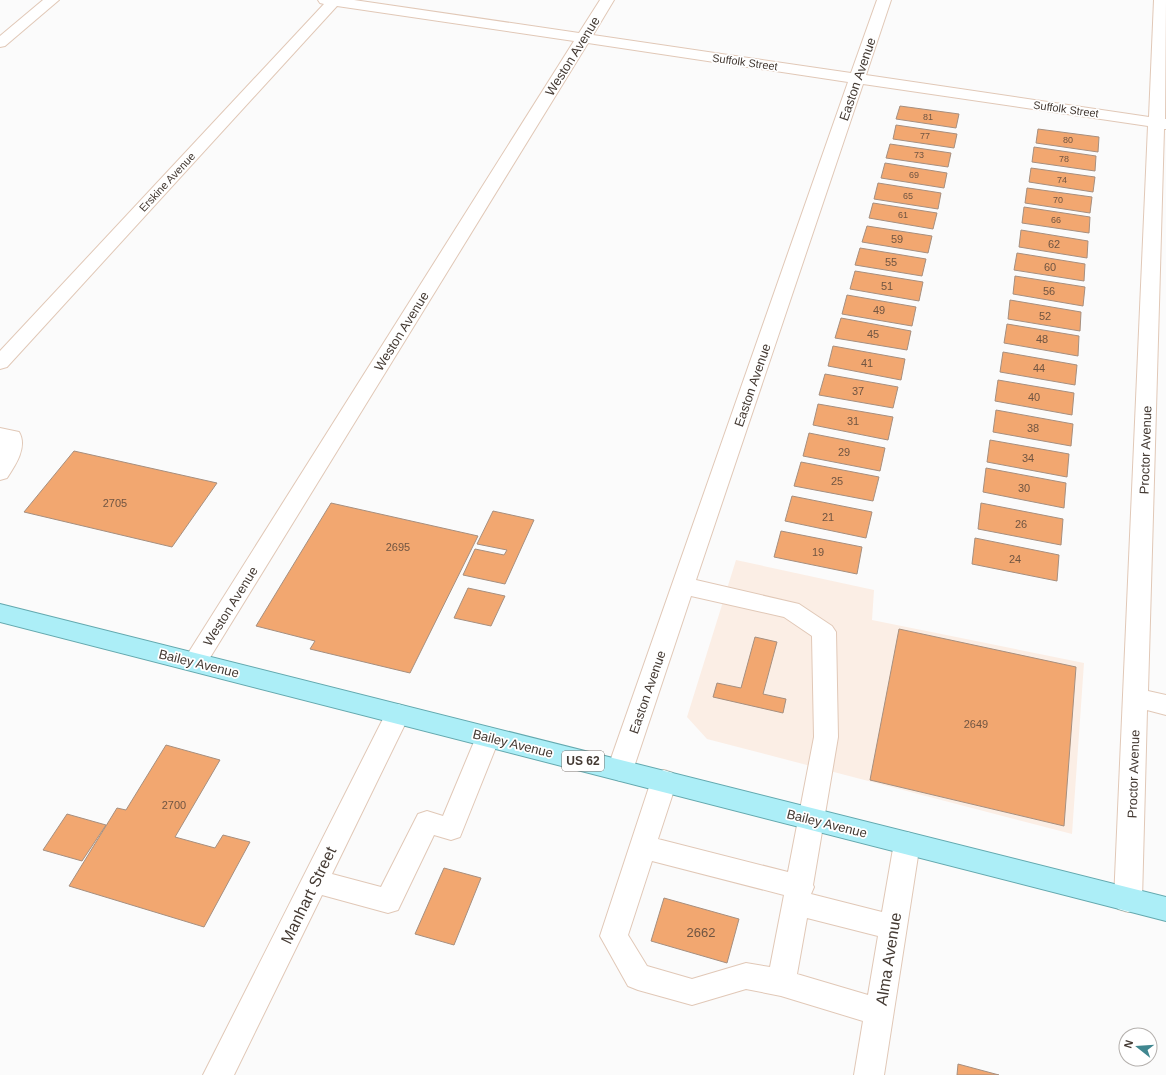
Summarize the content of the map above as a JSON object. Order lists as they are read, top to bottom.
{
  "streets": {
    "main road": ["Bailey Avenue", "US 62"],
    "street": [
      "Weston Avenue",
      "Suffolk Street",
      "Easton Avenue",
      "Erskine Avenue",
      "Proctor Avenue",
      "Manhart Street",
      "Alma Avenue"
    ]
  },
  "crossings": [
    ["Weston Avenue", "Suffolk Street"],
    ["Weston Avenue", "Bailey Avenue"],
    ["Suffolk Street", "Easton Avenue"],
    ["Suffolk Street", "Erskine Avenue"],
    ["Suffolk Street", "Proctor Avenue"],
    ["Easton Avenue", "Bailey Avenue"],
    ["Proctor Avenue", "Bailey Avenue"],
    ["Bailey Avenue", "Manhart Street"],
    ["Bailey Avenue", "Alma Avenue"]
  ],
  "house_numbers": [
    "81",
    "77",
    "80",
    "73",
    "78",
    "69",
    "74",
    "65",
    "70",
    "61",
    "66",
    "59",
    "62",
    "55",
    "60",
    "51",
    "56",
    "49",
    "52",
    "45",
    "48",
    "41",
    "44",
    "37",
    "40",
    "31",
    "38",
    "29",
    "34",
    "25",
    "30",
    "2705",
    "21",
    "26",
    "2695",
    "19",
    "24",
    "2649",
    "2700",
    "2662"
  ],
  "north": "left"
}
